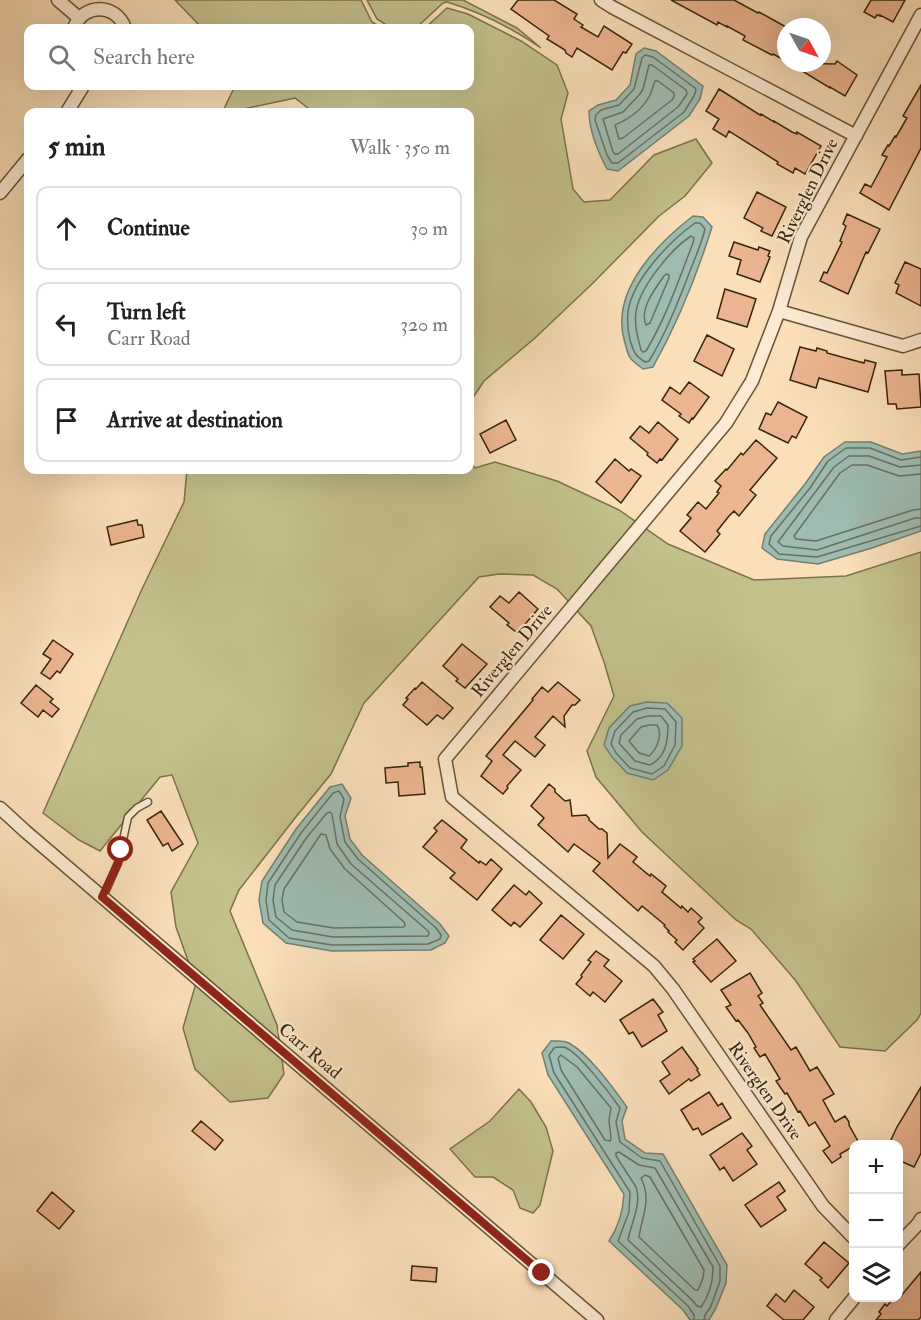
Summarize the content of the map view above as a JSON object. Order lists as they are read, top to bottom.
{
  "streets": {
    "street": ["Riverglen Drive", "Carr Road"]
  },
  "north": "bottom right",
  "page": {
    "search": "Search here",
    "heading": ["5 min", "Walk · 350 m"],
    "list": [
      ["Continue", "30 m"],
      ["Turn left", "Carr Road", "320 m"],
      "Arrive at destination"
    ],
    "map_buttons": ["+", "−"]
  }
}
